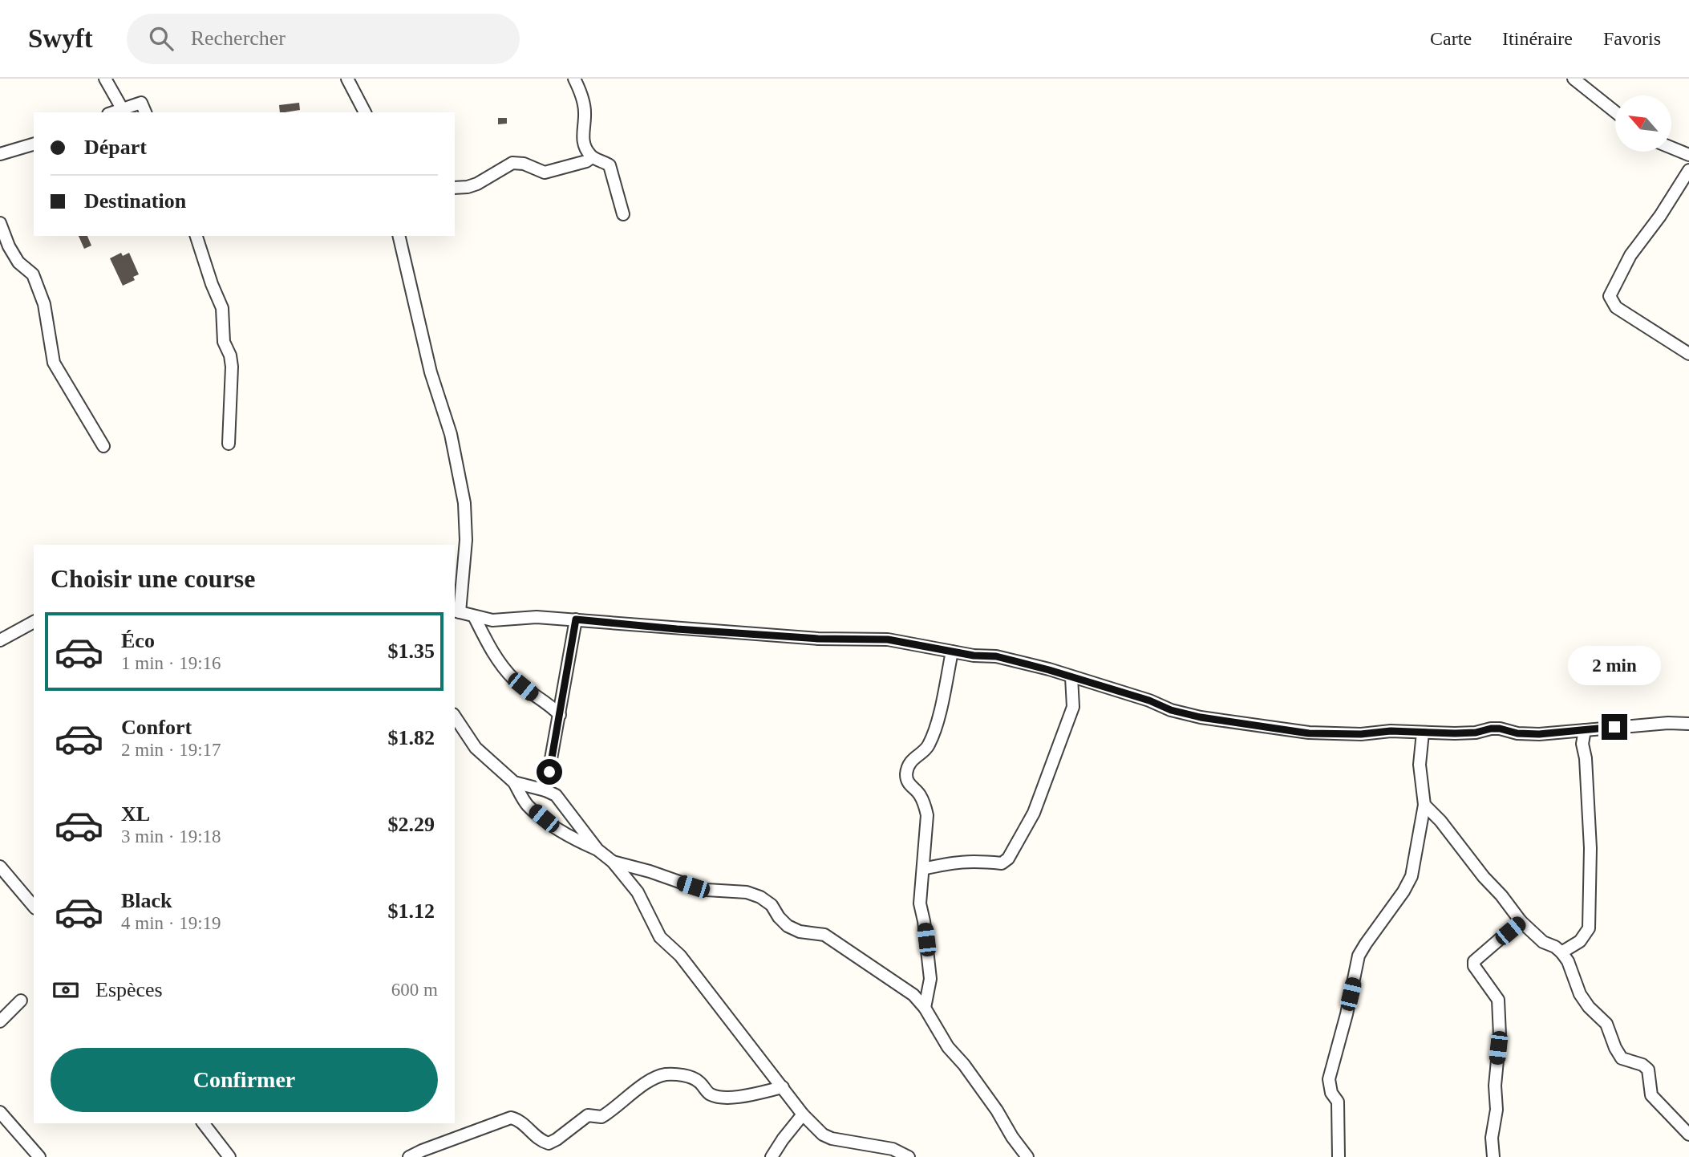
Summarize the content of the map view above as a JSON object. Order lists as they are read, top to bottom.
{
  "north": "top left",
  "page": {
    "header": "Swyft",
    "search": "Rechercher",
    "nav": ["Carte", "Itinéraire", "Favoris"],
    "banner": ["Départ", "Destination"],
    "heading": "Choisir une course",
    "list": [
      {
        "name": "Éco",
        "note": "1 min · 19:16",
        "value": "$1.35"
      },
      {
        "name": "Confort",
        "note": "2 min · 19:17",
        "value": "$1.82"
      },
      {
        "name": "XL",
        "note": "3 min · 19:18",
        "value": "$2.29"
      },
      {
        "name": "Black",
        "note": "4 min · 19:19",
        "value": "$1.12"
      }
    ],
    "bubble": "2 min",
    "pay": ["Espèces", "600 m"],
    "buttons": "Confirmer"
  }
}
